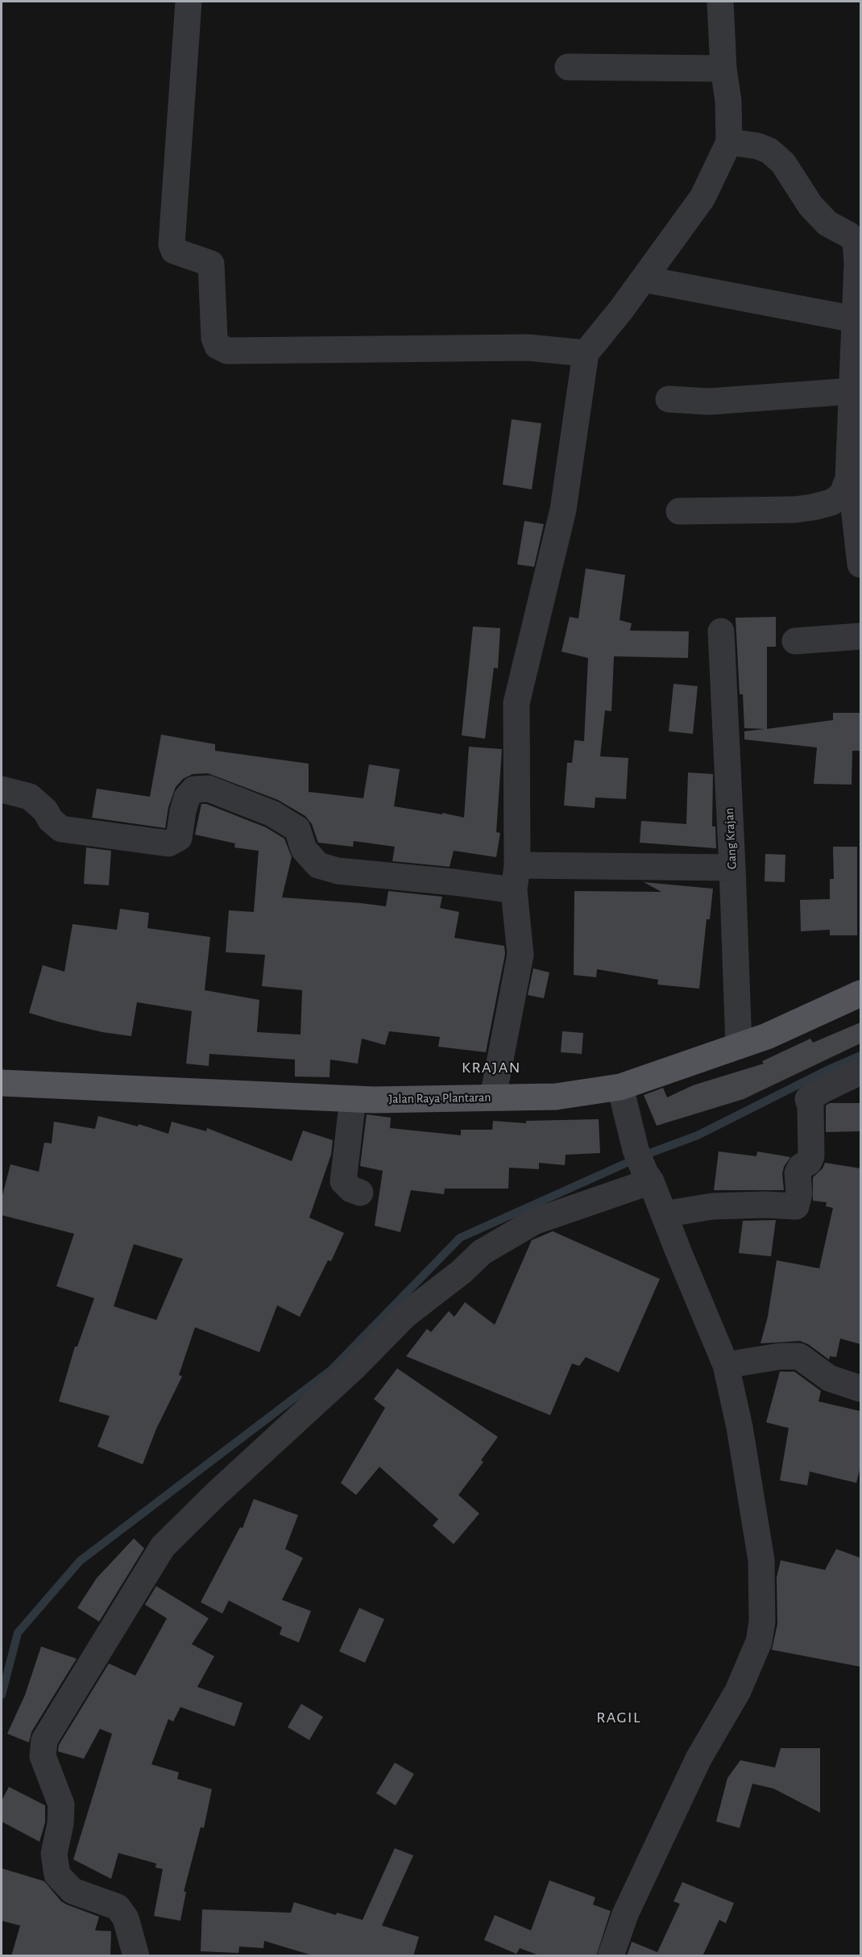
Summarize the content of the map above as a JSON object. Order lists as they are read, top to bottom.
{
  "streets": {
    "main road": ["Jalan Raya Plantaran"],
    "street": ["Gang Krajan"]
  },
  "crossings": [
    ["Gang Krajan", "Jalan Raya Plantaran"]
  ],
  "districts": ["KRAJAN", "RAGIL"]
}
